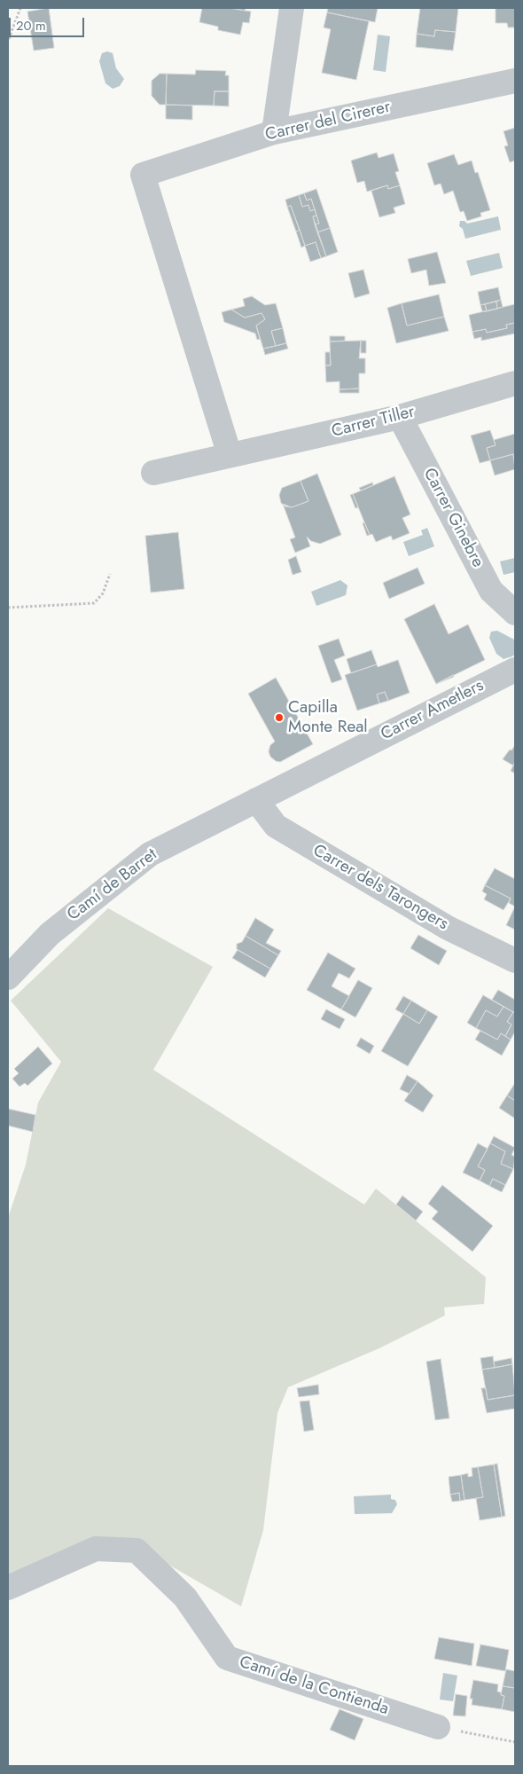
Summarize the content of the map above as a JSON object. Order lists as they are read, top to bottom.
{
  "streets": {
    "street": [
      "Carrer del Cirerer",
      "Carrer Tiller",
      "Carrer Ginebre",
      "Carrer Ametlers",
      "Camí de Barret",
      "Carrer dels Tarongers",
      "Camí de la Contienda"
    ]
  },
  "crossings": [
    ["Carrer del Cirerer", "Carrer Tiller"],
    ["Carrer Tiller", "Carrer Ginebre"],
    ["Carrer Ametlers", "Camí de Barret"],
    ["Carrer Ametlers", "Carrer dels Tarongers"]
  ],
  "places": ["Capilla Monte Real"],
  "scale_bar": "20 m"
}
